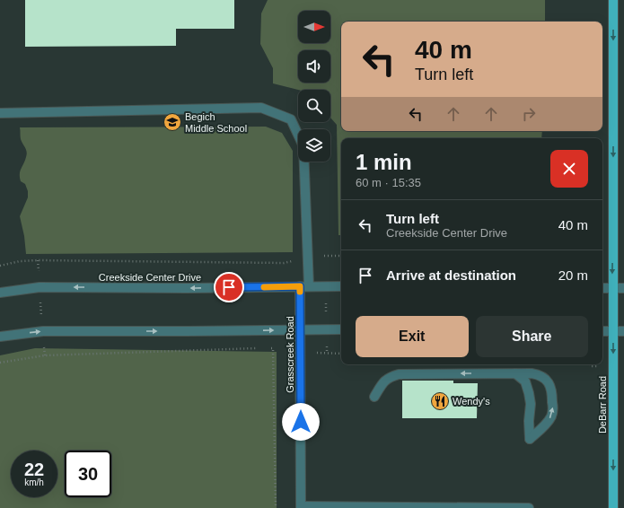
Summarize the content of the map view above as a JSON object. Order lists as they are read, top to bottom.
{
  "streets": {
    "main road": ["DeBarr Road"],
    "street": ["Creekside Center Drive", "Grasscreek Road"]
  },
  "crossings": [
    ["Creekside Center Drive", "Grasscreek Road"]
  ],
  "one_way": ["DeBarr Road"],
  "places": {
    "school or university": ["Begich Middle School"],
    "restaurant": ["Wendy's"]
  },
  "north": "right",
  "page": {
    "turn": ["40 m", "Turn left"],
    "heading": ["1 min", "60 m · 15:35"],
    "list": [
      {
        "name": "Turn left",
        "note": "Creekside Center Drive",
        "value": "40 m"
      },
      {
        "name": "Arrive at destination",
        "value": "20 m"
      }
    ],
    "buttons": ["Exit", "Share"],
    "speed": "22 km/h",
    "limit": "30"
  }
}
